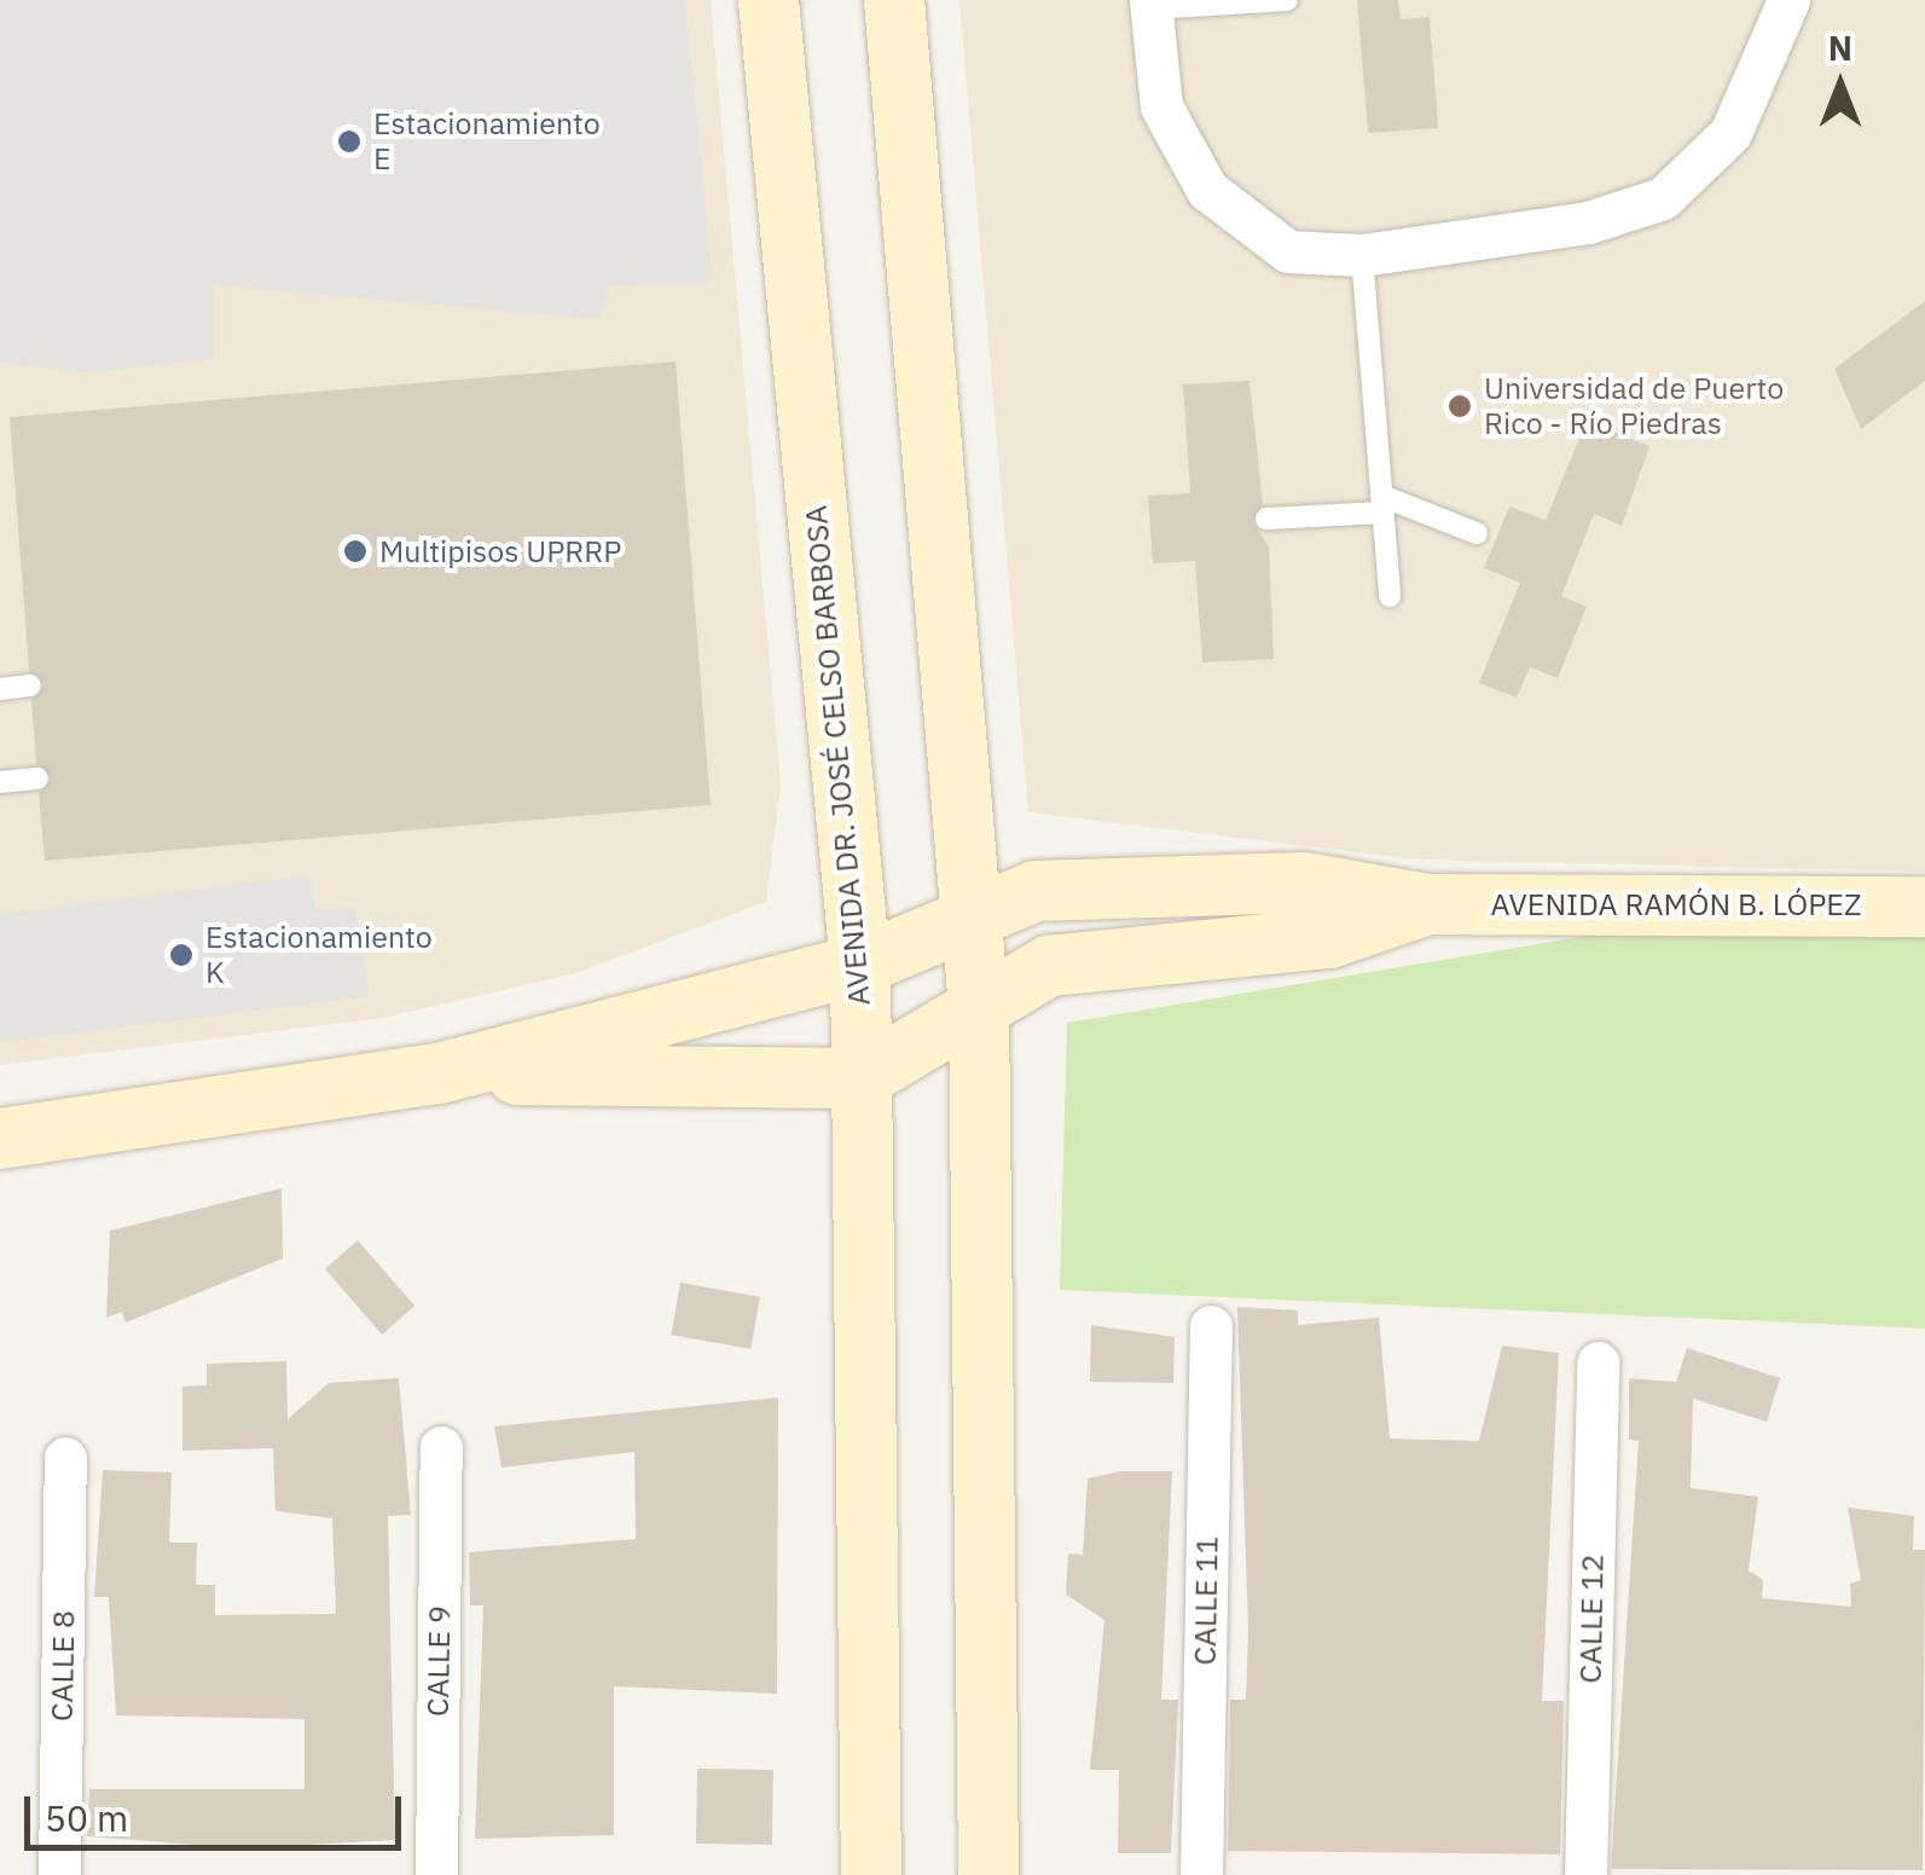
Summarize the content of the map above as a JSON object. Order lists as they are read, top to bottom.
{
  "streets": {
    "main road": ["AVENIDA DR. JOSÉ CELSO BARBOSA", "AVENIDA RAMÓN B. LÓPEZ"],
    "street": [
      "CALLE 11",
      "CALLE 12",
      "CALLE 9",
      "CALLE 8"
    ]
  },
  "crossings": [
    ["AVENIDA DR. JOSÉ CELSO BARBOSA", "AVENIDA RAMÓN B. LÓPEZ"]
  ],
  "places": [
    "Estacionamiento E",
    "Universidad de Puerto Rico - Río Piedras",
    "Multipisos UPRRP",
    "Estacionamiento K"
  ],
  "scale_bar": "50 m",
  "north": "top"
}
